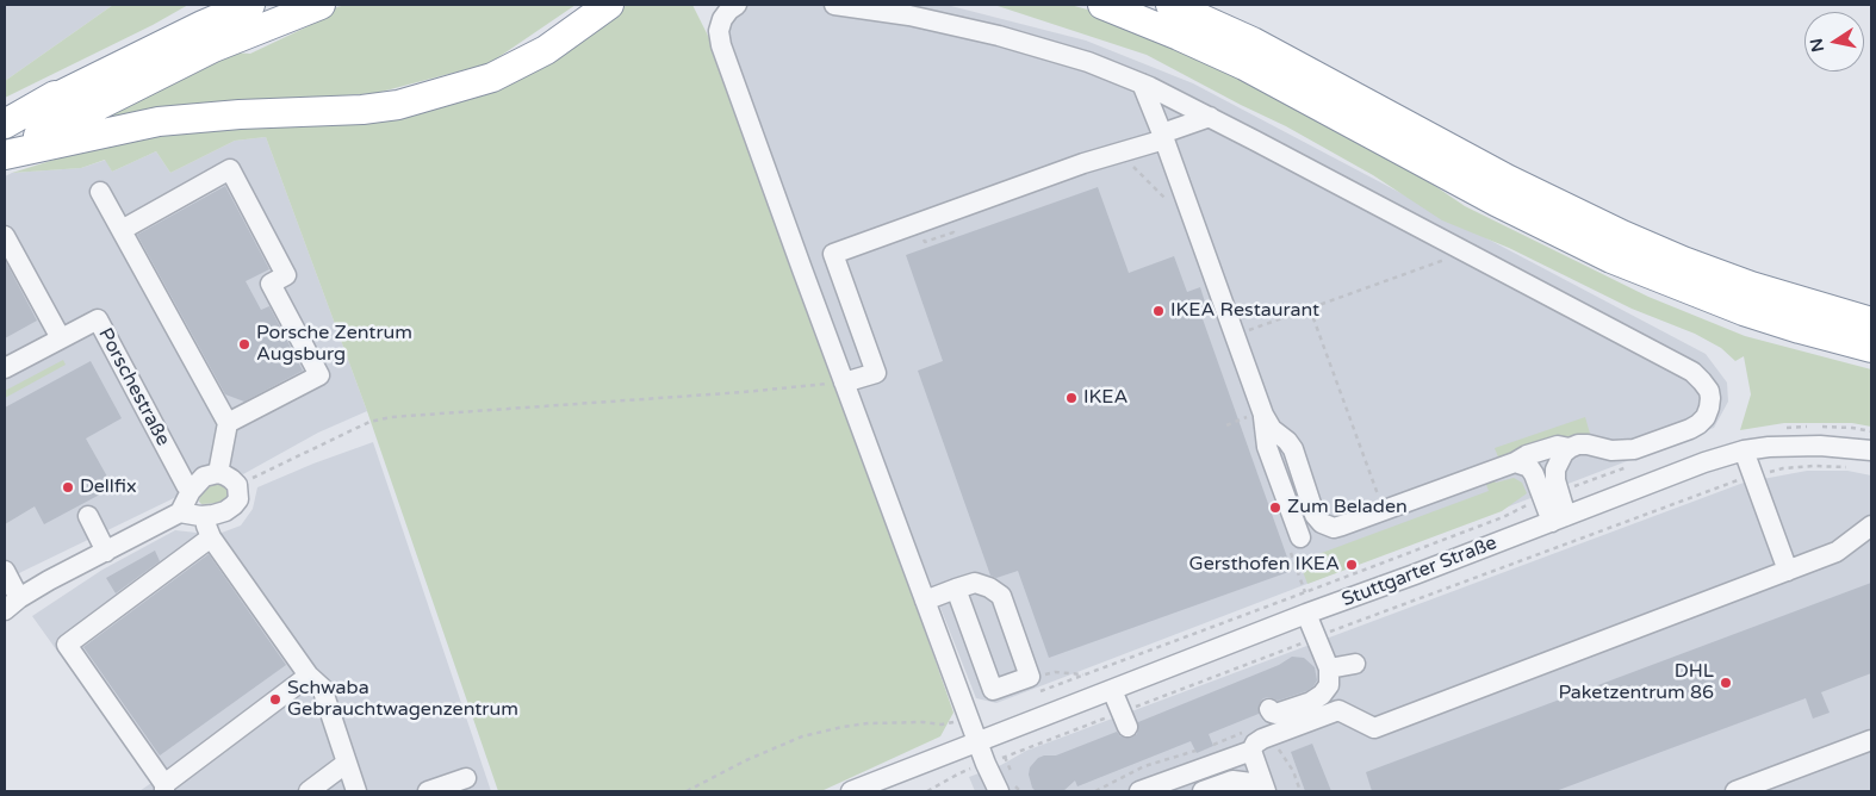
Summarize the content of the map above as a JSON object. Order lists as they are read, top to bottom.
{
  "streets": {
    "street": ["Porschestraße", "Stuttgarter Straße"]
  },
  "places": [
    "IKEA Restaurant",
    "Porsche Zentrum Augsburg",
    "IKEA",
    "Dellfix",
    "Zum Beladen",
    "Gersthofen IKEA",
    "DHL Paketzentrum 86",
    "Schwaba Gebrauchtwagenzentrum"
  ],
  "north": "left"
}
